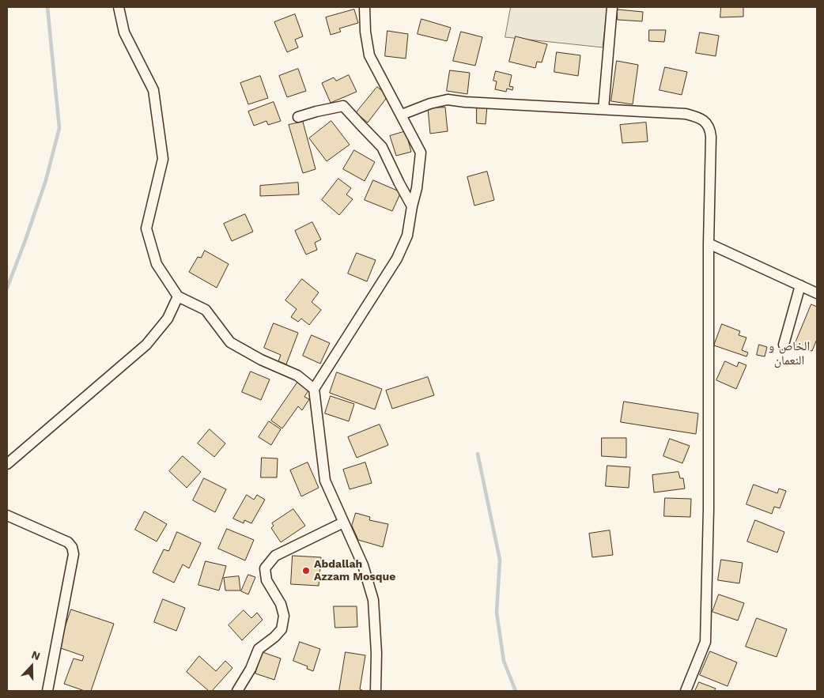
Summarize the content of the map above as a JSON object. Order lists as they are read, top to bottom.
{
  "districts": ["الخاص و النعمان"],
  "places": ["Abdallah Azzam Mosque"],
  "north": "top"
}
